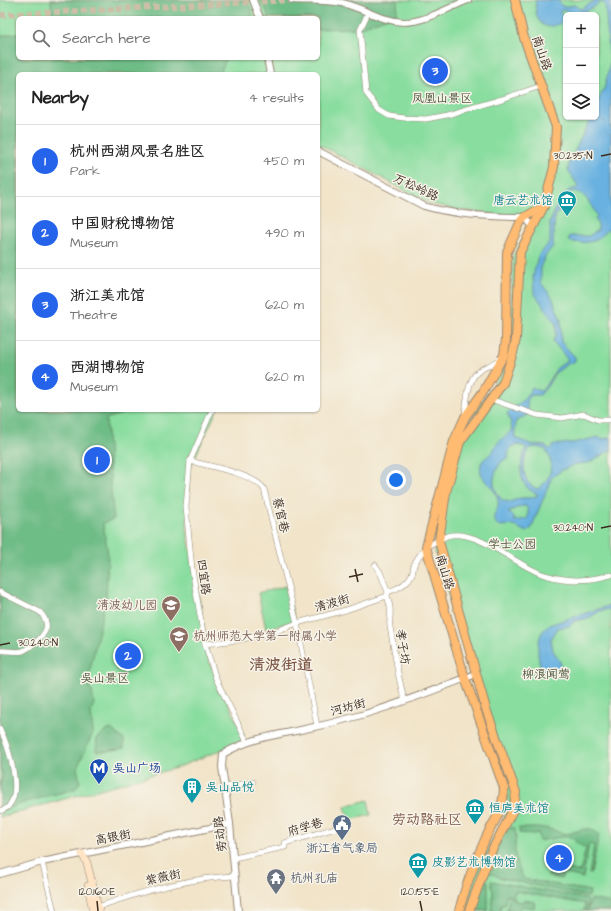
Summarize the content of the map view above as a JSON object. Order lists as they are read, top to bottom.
{
  "streets": {
    "main road": ["南山路"],
    "street": [
      "万松岭路",
      "蔡官巷",
      "四宜路",
      "清波街",
      "孝子坊",
      "河坊街",
      "府学巷",
      "劳动路",
      "高银街",
      "紫薇街"
    ]
  },
  "crossings": [
    ["南山路", "万松岭路"],
    ["南山路", "清波街"],
    ["南山路", "河坊街"],
    ["蔡官巷", "四宜路"],
    ["蔡官巷", "清波街"],
    ["蔡官巷", "河坊街"],
    ["四宜路", "清波街"],
    ["四宜路", "河坊街"],
    ["清波街", "孝子坊"],
    ["孝子坊", "河坊街"],
    ["河坊街", "劳动路"],
    ["府学巷", "劳动路"],
    ["劳动路", "高银街"],
    ["劳动路", "紫薇街"]
  ],
  "districts": ["清波街道", "劳动路社区"],
  "parks": [
    "凤凰山景区",
    "学士公园",
    "柳浪闻莺",
    "吴山景区"
  ],
  "places": {
    "museum": ["唐云艺术馆", "恒庐美术馆", "皮影艺术博物馆"],
    "school or university": ["清波幼儿园", "杭州师范大学第一附属小学"],
    "metro station": ["吴山广场"],
    "building": ["吴山品悦"],
    "public building": ["浙江省气象局"],
    "temple": ["杭州孔庙"]
  },
  "page": {
    "map_buttons": ["+", "−"],
    "search": "Search here",
    "pins": [
      "3",
      "1",
      "2",
      "4"
    ],
    "heading": ["Nearby", "4 results"],
    "list": [
      {
        "mark": "1",
        "name": "杭州西湖风景名胜区",
        "note": "Park",
        "value": "450 m"
      },
      {
        "mark": "2",
        "name": "中国财税博物馆",
        "note": "Museum",
        "value": "490 m"
      },
      {
        "mark": "3",
        "name": "浙江美术馆",
        "note": "Theatre",
        "value": "620 m"
      },
      {
        "mark": "4",
        "name": "西湖博物馆",
        "note": "Museum",
        "value": "620 m"
      }
    ]
  },
  "coordinates": [
    "30.235°N",
    "30.240°N",
    "120.160°E",
    "120.155°E"
  ]
}
